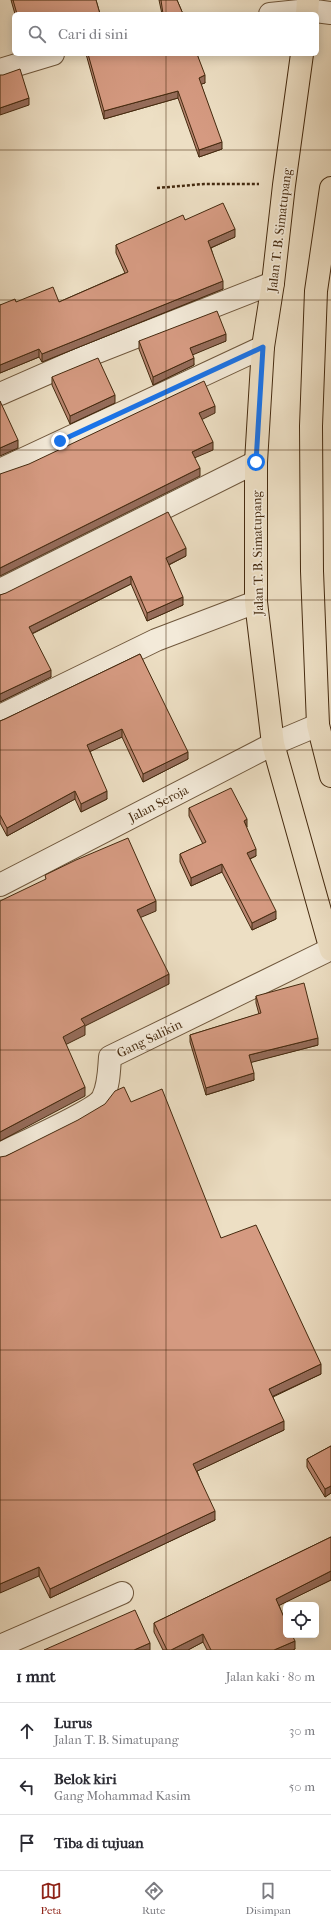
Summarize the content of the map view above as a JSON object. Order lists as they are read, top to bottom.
{
  "streets": {
    "main road": ["Jalan T. B. Simatupang"],
    "street": ["Jalan Seroja", "Gang Salikin"]
  },
  "crossings": [
    ["Jalan T. B. Simatupang", "Jalan Seroja"],
    ["Jalan T. B. Simatupang", "Gang Salikin"]
  ],
  "page": {
    "search": "Cari di sini",
    "heading": ["1 mnt", "Jalan kaki · 80 m"],
    "list": [
      ["Lurus", "Jalan T. B. Simatupang", "30 m"],
      ["Belok kiri", "Gang Mohammad Kasim", "50 m"],
      "Tiba di tujuan"
    ],
    "nav": ["Peta", "Rute", "Disimpan"]
  }
}
